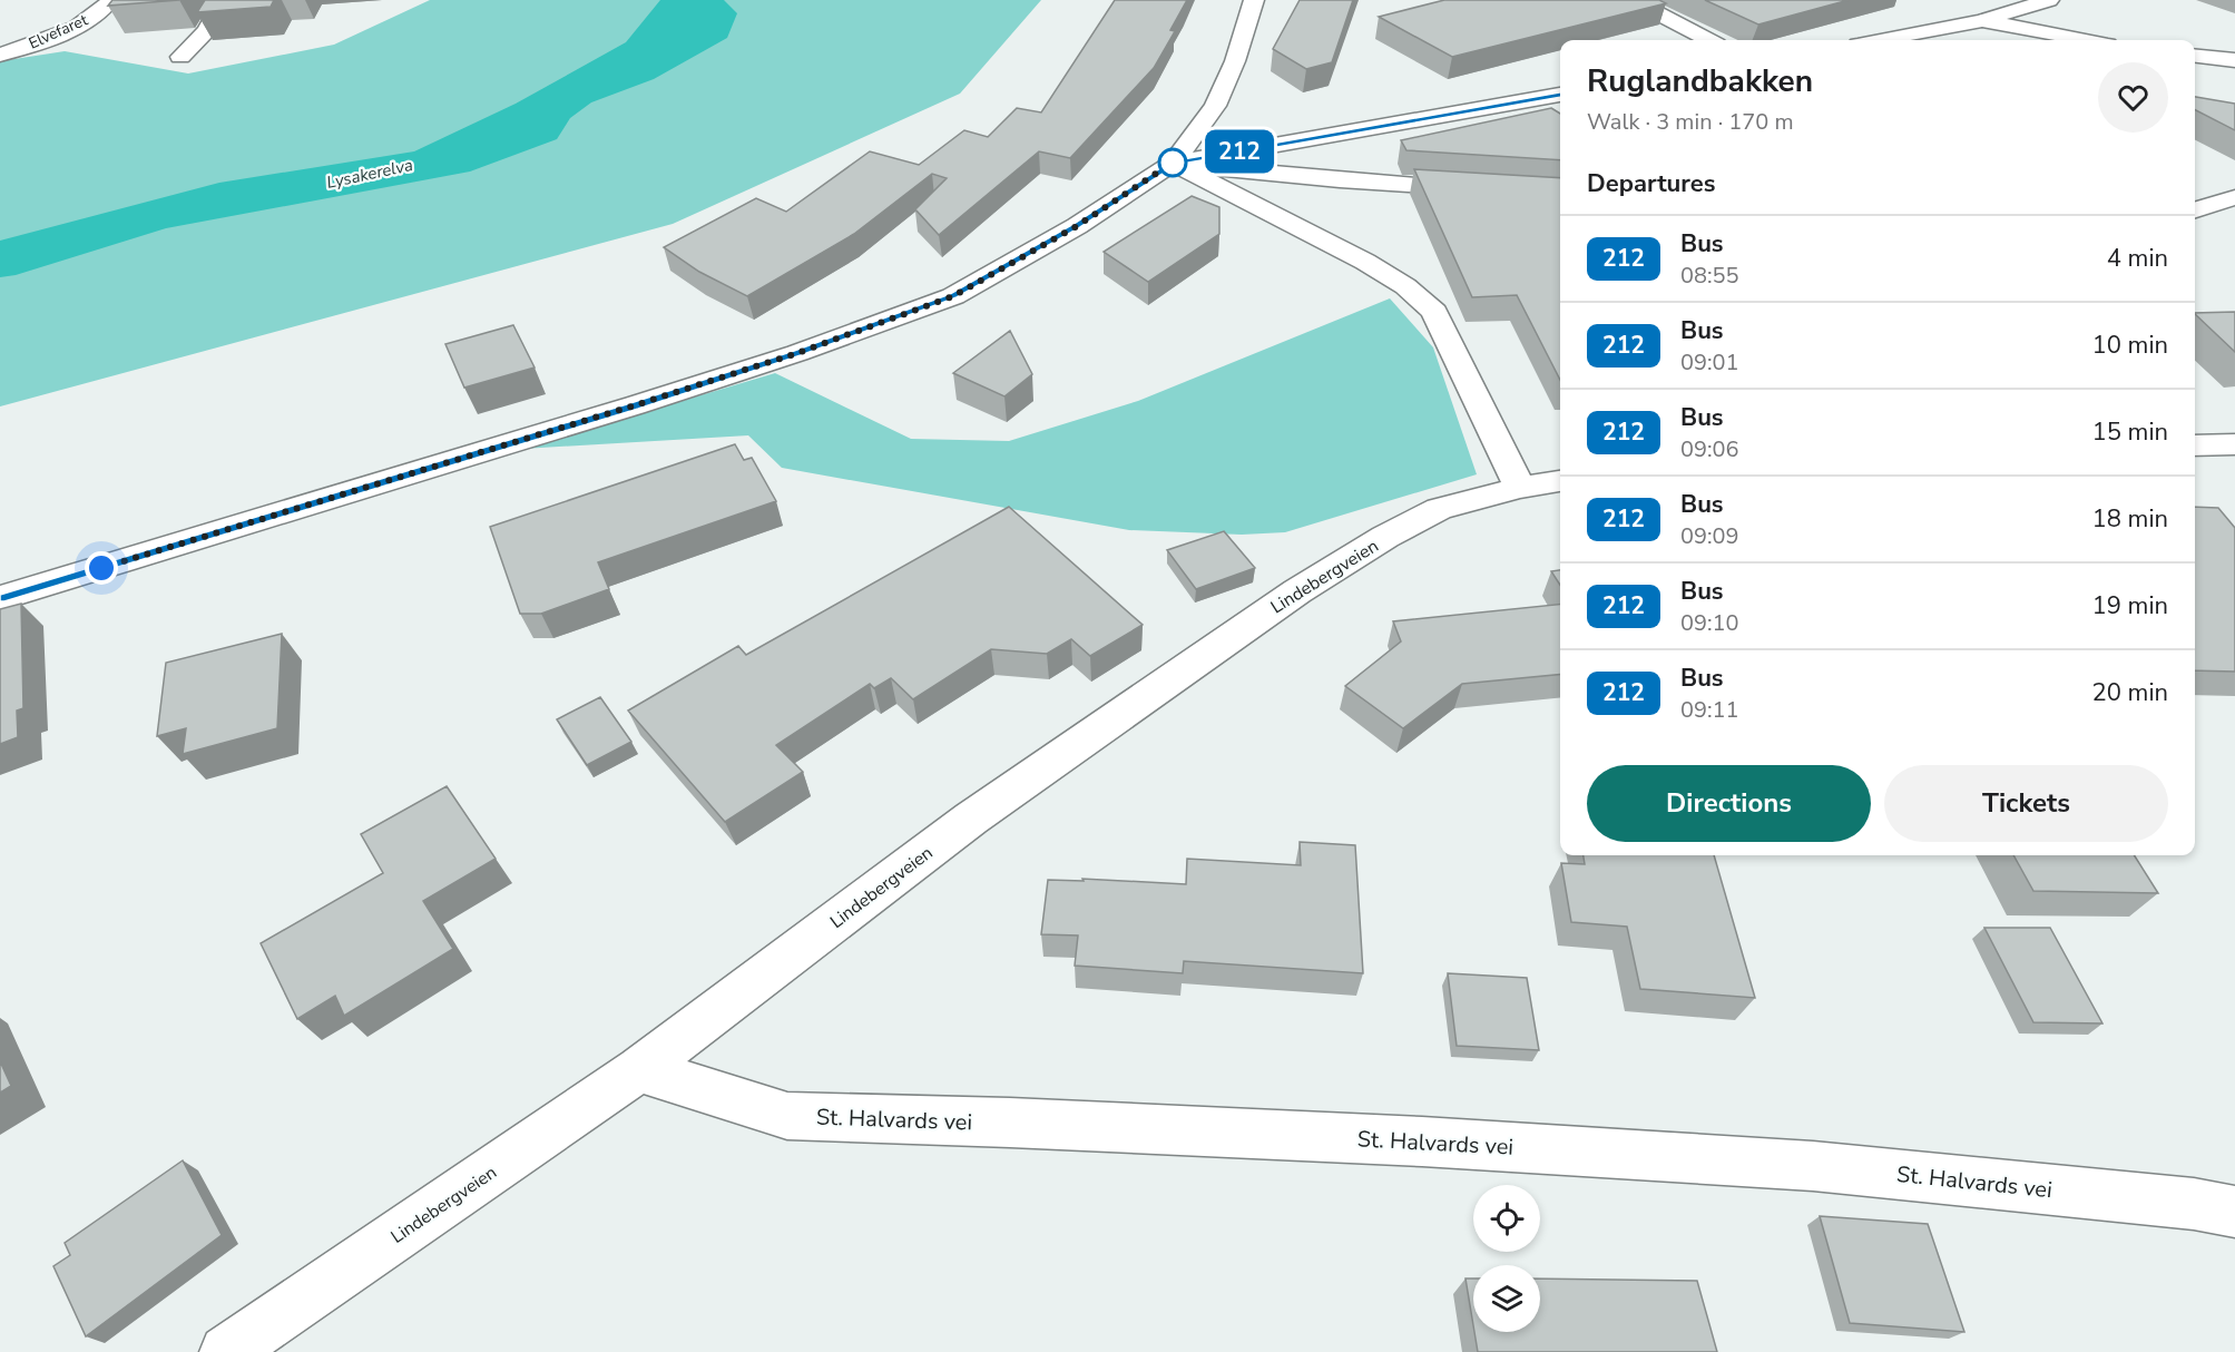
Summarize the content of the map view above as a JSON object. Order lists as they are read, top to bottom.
{
  "streets": {
    "street": ["Elvefaret", "Lindebergveien", "St. Halvards vei"]
  },
  "crossings": [
    ["Lindebergveien", "St. Halvards vei"]
  ],
  "water": ["Lysakerelva"],
  "lines": ["bus line 212"],
  "page": {
    "on_map": "212",
    "heading": [
      ["Ruglandbakken", "Walk · 3 min · 170 m"],
      "Departures"
    ],
    "list": [
      {
        "mark": "212",
        "name": "Bus",
        "note": "08:55",
        "value": "4 min"
      },
      {
        "mark": "212",
        "name": "Bus",
        "note": "09:01",
        "value": "10 min"
      },
      {
        "mark": "212",
        "name": "Bus",
        "note": "09:06",
        "value": "15 min"
      },
      {
        "mark": "212",
        "name": "Bus",
        "note": "09:09",
        "value": "18 min"
      },
      {
        "mark": "212",
        "name": "Bus",
        "note": "09:10",
        "value": "19 min"
      },
      {
        "mark": "212",
        "name": "Bus",
        "note": "09:11",
        "value": "20 min"
      }
    ],
    "buttons": ["Directions", "Tickets"]
  }
}
